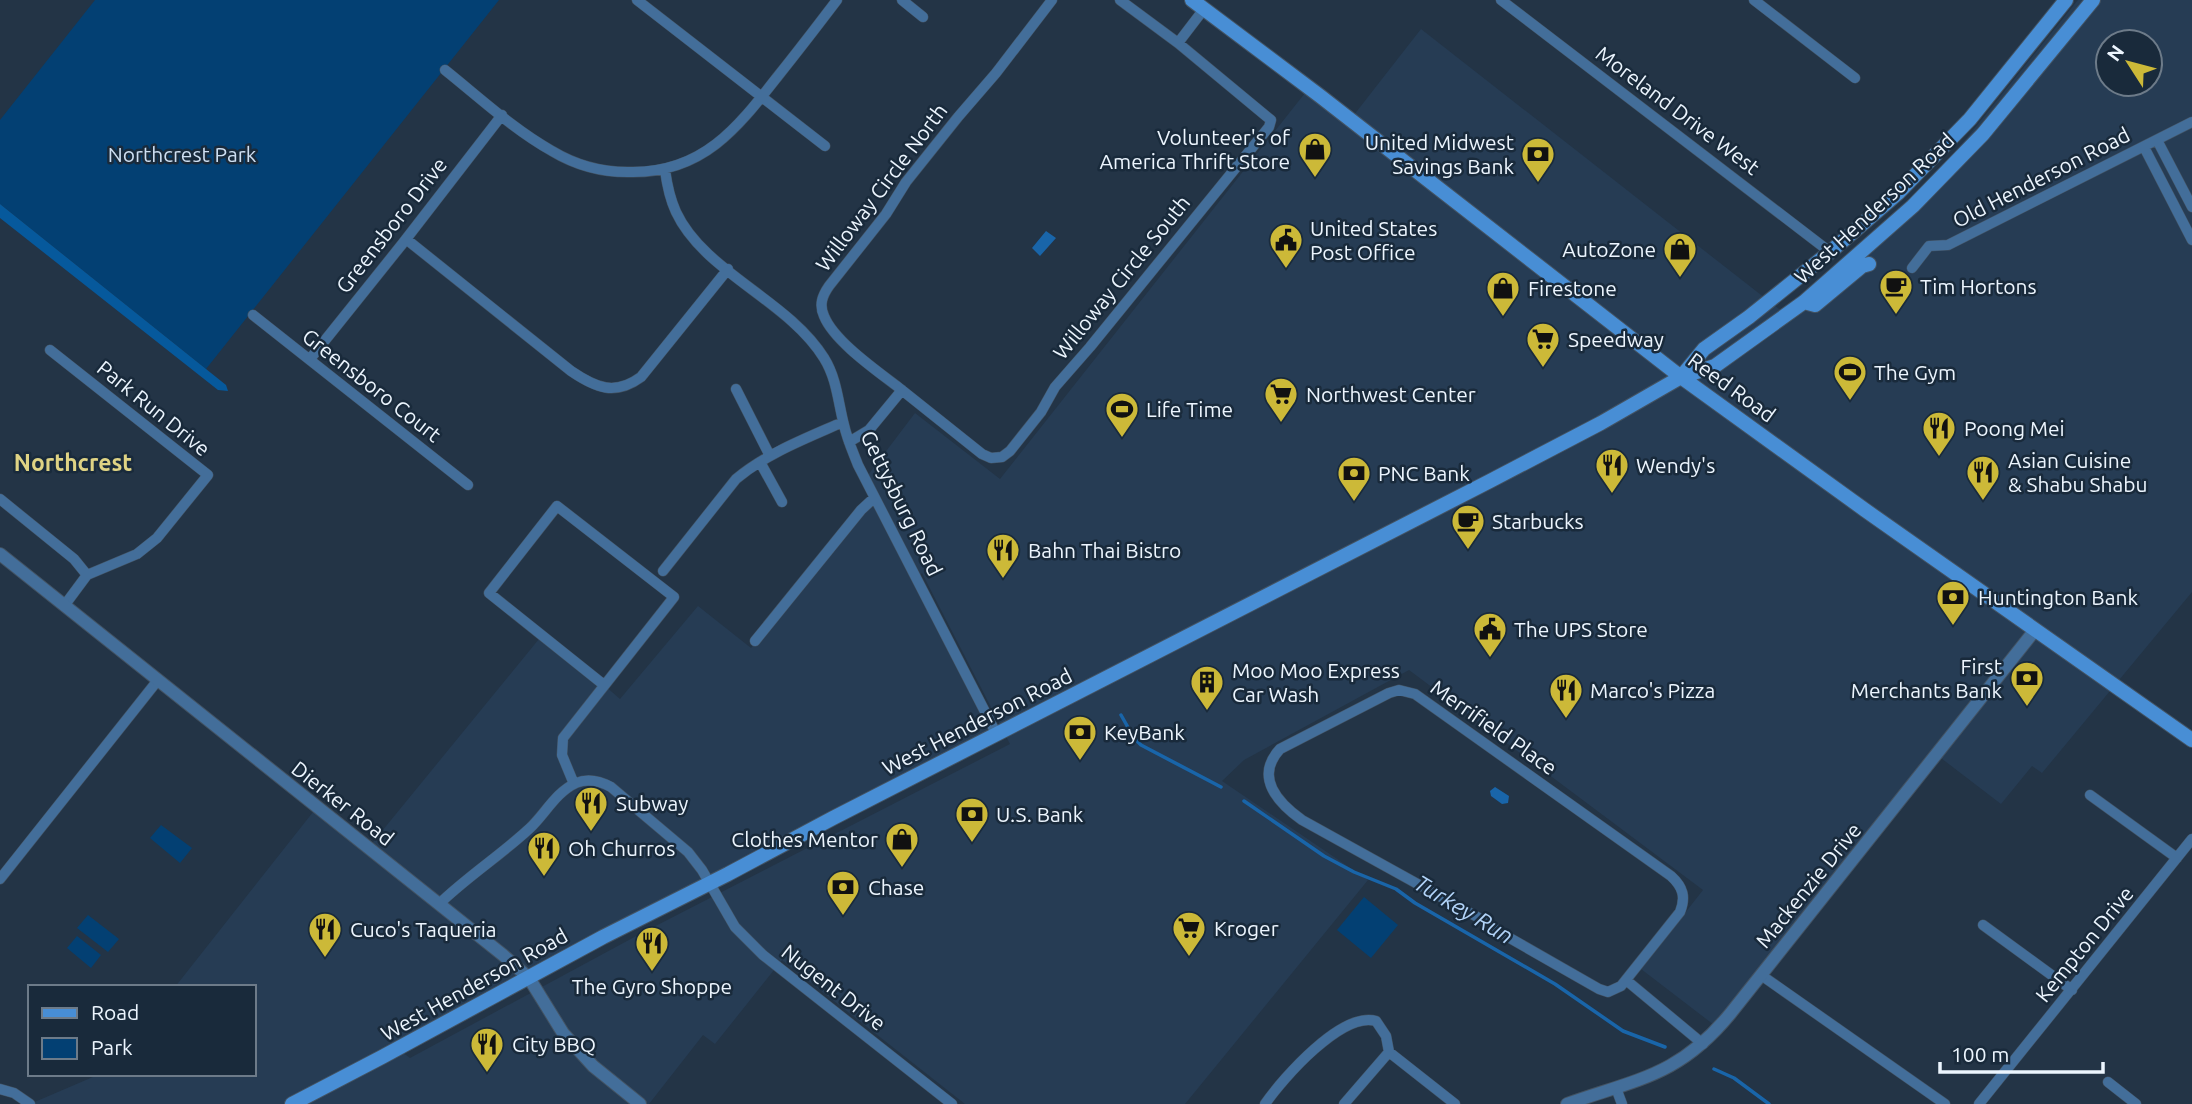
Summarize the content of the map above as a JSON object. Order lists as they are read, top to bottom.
{
  "streets": {
    "main road": ["West Henderson Road", "Reed Road"],
    "street": [
      "Moreland Drive West",
      "Old Henderson Road",
      "Willoway Circle North",
      "Greensboro Drive",
      "Willoway Circle South",
      "Greensboro Court",
      "Park Run Drive",
      "Gettysburg Road",
      "Merrifield Place",
      "Dierker Road",
      "Mackenzie Drive",
      "Kempton Drive",
      "Nugent Drive"
    ]
  },
  "crossings": [
    ["Moreland Drive West", "West Henderson Road"],
    ["Willoway Circle North", "Willoway Circle South"],
    ["West Henderson Road", "Reed Road"],
    ["West Henderson Road", "Gettysburg Road"],
    ["West Henderson Road", "Dierker Road"],
    ["West Henderson Road", "Nugent Drive"],
    ["Greensboro Drive", "Greensboro Court"],
    ["Reed Road", "Mackenzie Drive"]
  ],
  "districts": ["Northcrest"],
  "water": ["Turkey Run"],
  "parks": ["Northcrest Park"],
  "places": {
    "shop": [
      "Volunteer's of America Thrift Store",
      "AutoZone",
      "Firestone",
      "Clothes Mentor"
    ],
    "bank": [
      "United Midwest Savings Bank",
      "PNC Bank",
      "Huntington Bank",
      "First Merchants Bank",
      "KeyBank",
      "U.S. Bank",
      "Chase"
    ],
    "public building": ["United States Post Office", "The UPS Store"],
    "cafe": ["Tim Hortons", "Starbucks"],
    "supermarket": ["Speedway", "Northwest Center", "Kroger"],
    "sports": ["The Gym", "Life Time"],
    "restaurant": [
      "Poong Mei",
      "Wendy's",
      "Asian Cuisine & Shabu Shabu",
      "Bahn Thai Bistro",
      "Marco's Pizza",
      "Subway",
      "Oh Churros",
      "Cuco's Taqueria",
      "The Gyro Shoppe",
      "City BBQ"
    ],
    "building": ["Moo Moo Express Car Wash"]
  },
  "legend": ["Road", "Park"],
  "scale_bar": "100 m",
  "north": "top left"
}
